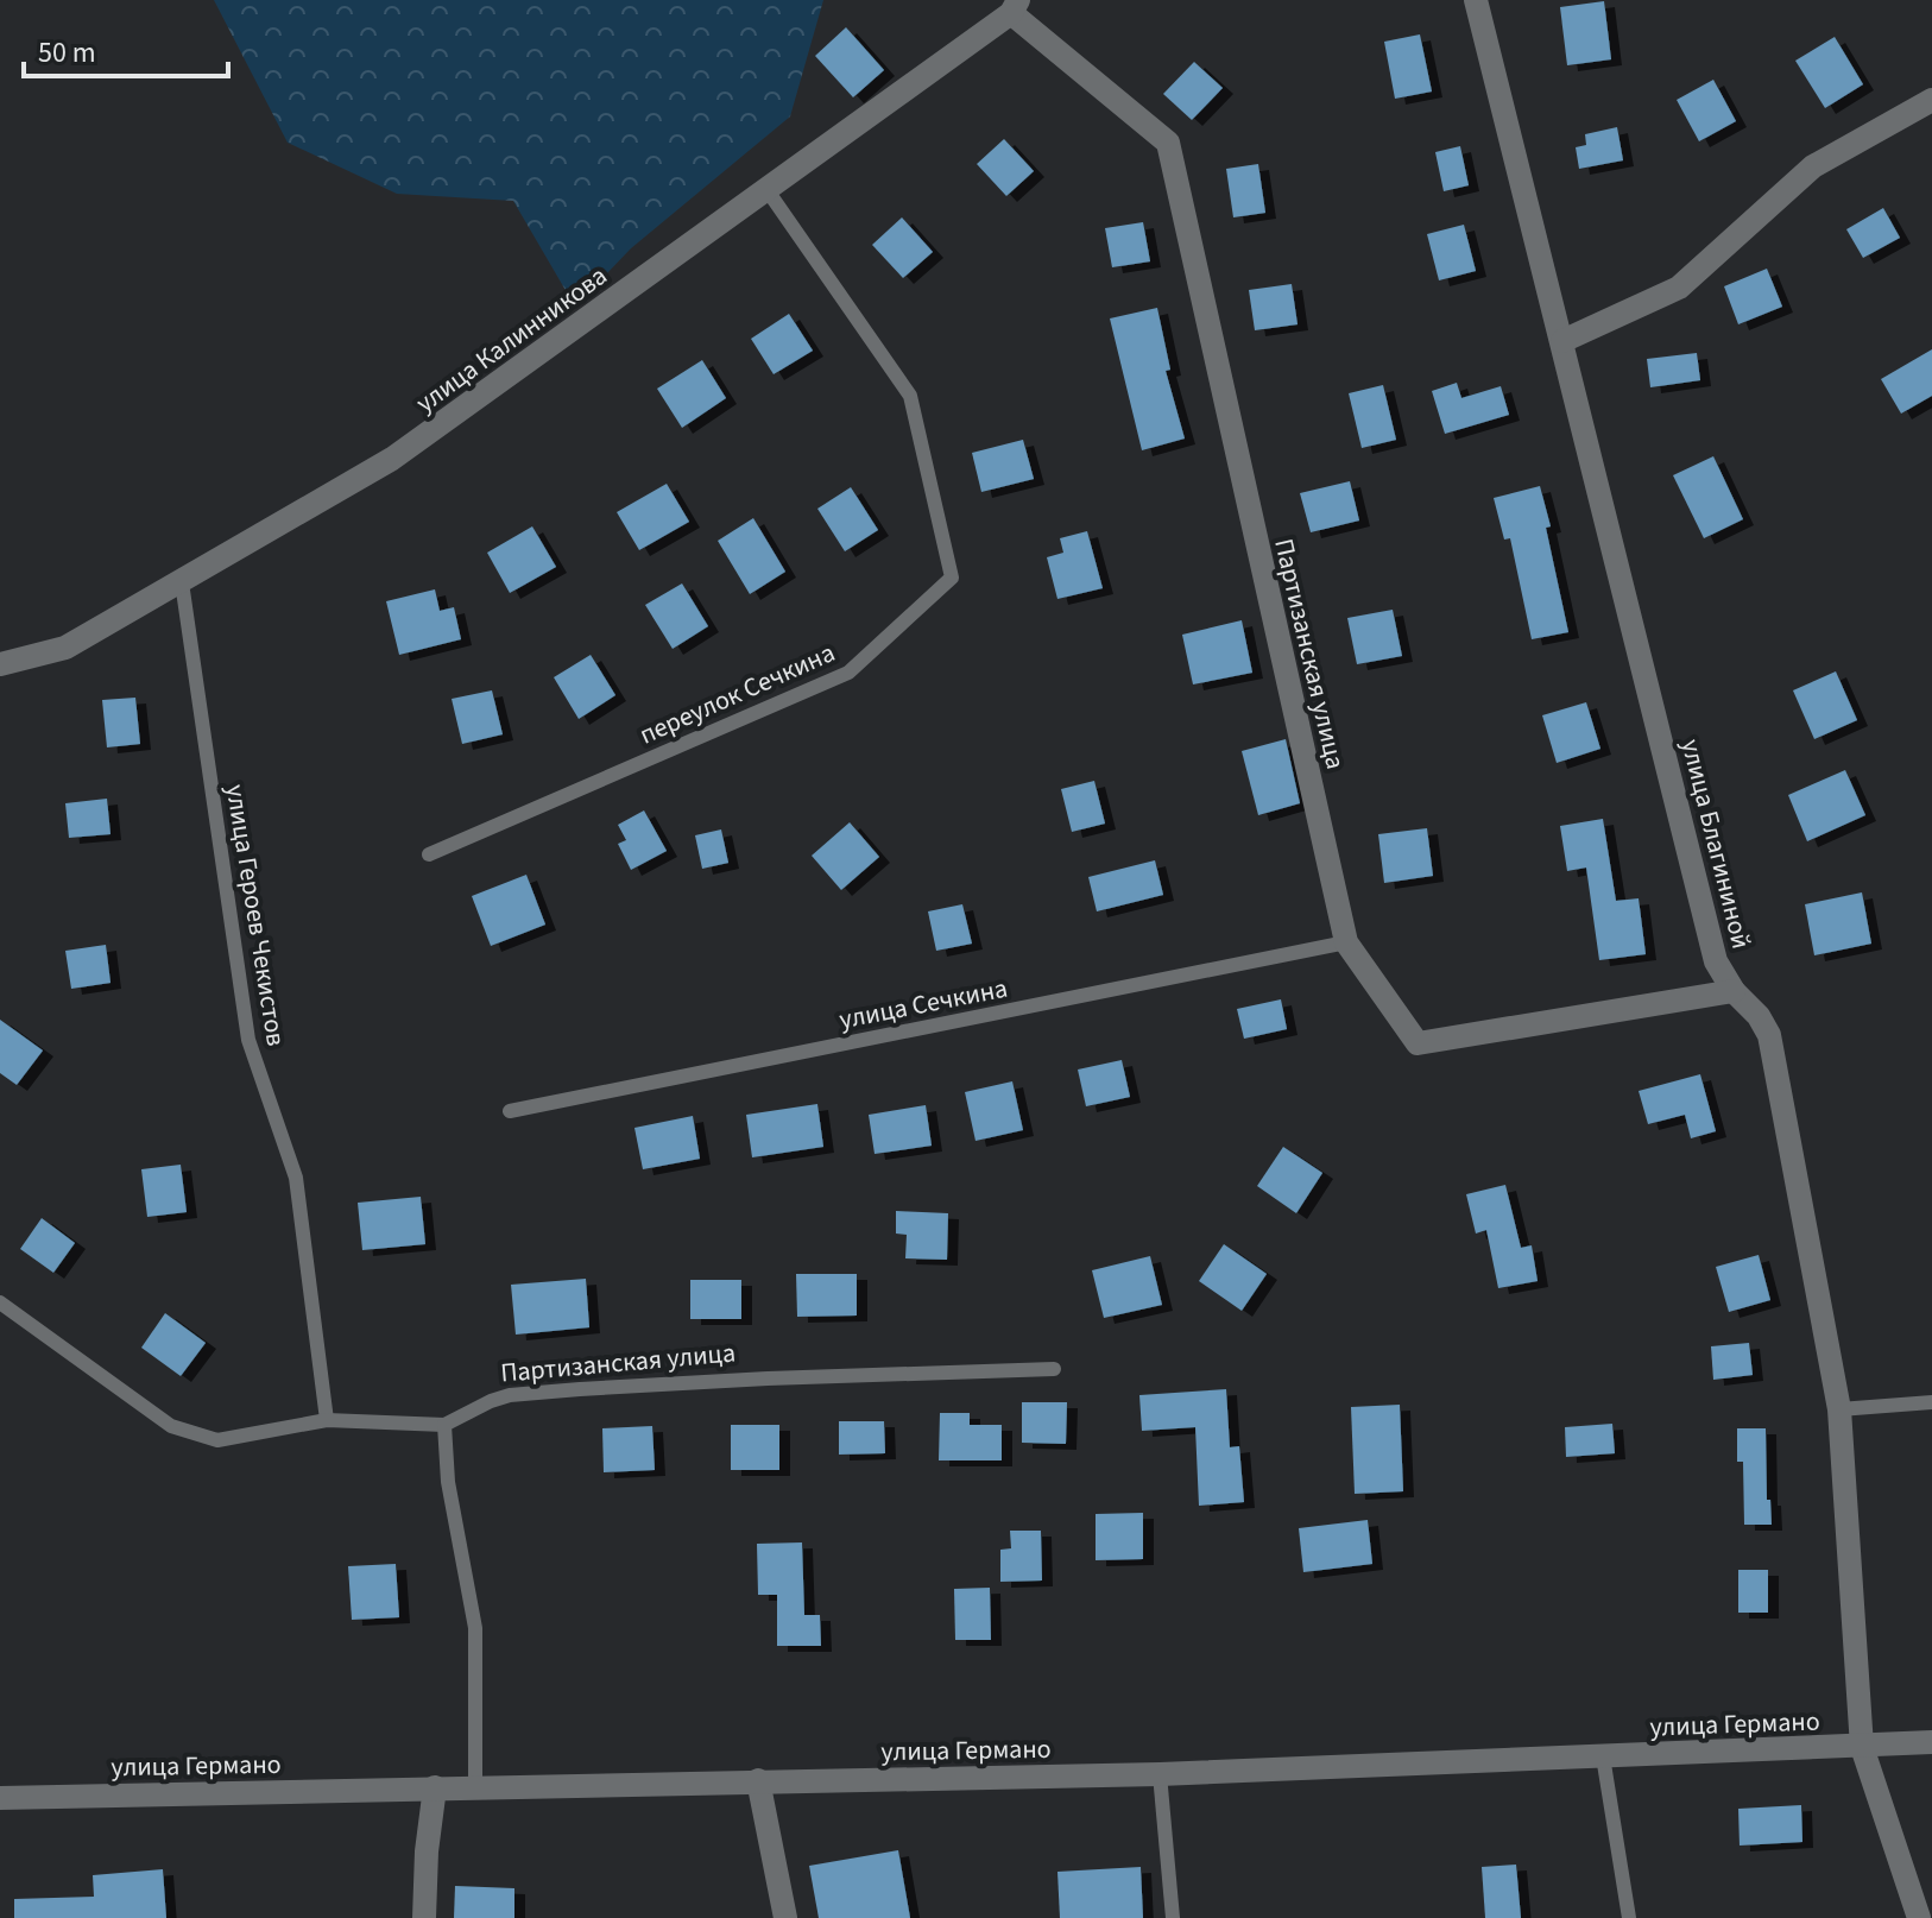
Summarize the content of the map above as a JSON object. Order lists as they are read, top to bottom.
{
  "streets": {
    "street": [
      "улица Калинникова",
      "Партизанская улица",
      "улица Благининой",
      "улица Германо"
    ],
    "lane": ["переулок Сечкина", "улица Героев Чекистов", "улица Сечкина"]
  },
  "crossings": [
    ["улица Калинникова", "Партизанская улица"],
    ["улица Калинникова", "переулок Сечкина"],
    ["улица Калинникова", "улица Героев Чекистов"],
    ["Партизанская улица", "улица Благининой"],
    ["Партизанская улица", "улица Сечкина"],
    ["улица Благининой", "улица Германо"]
  ],
  "scale_bar": "50 m"
}
